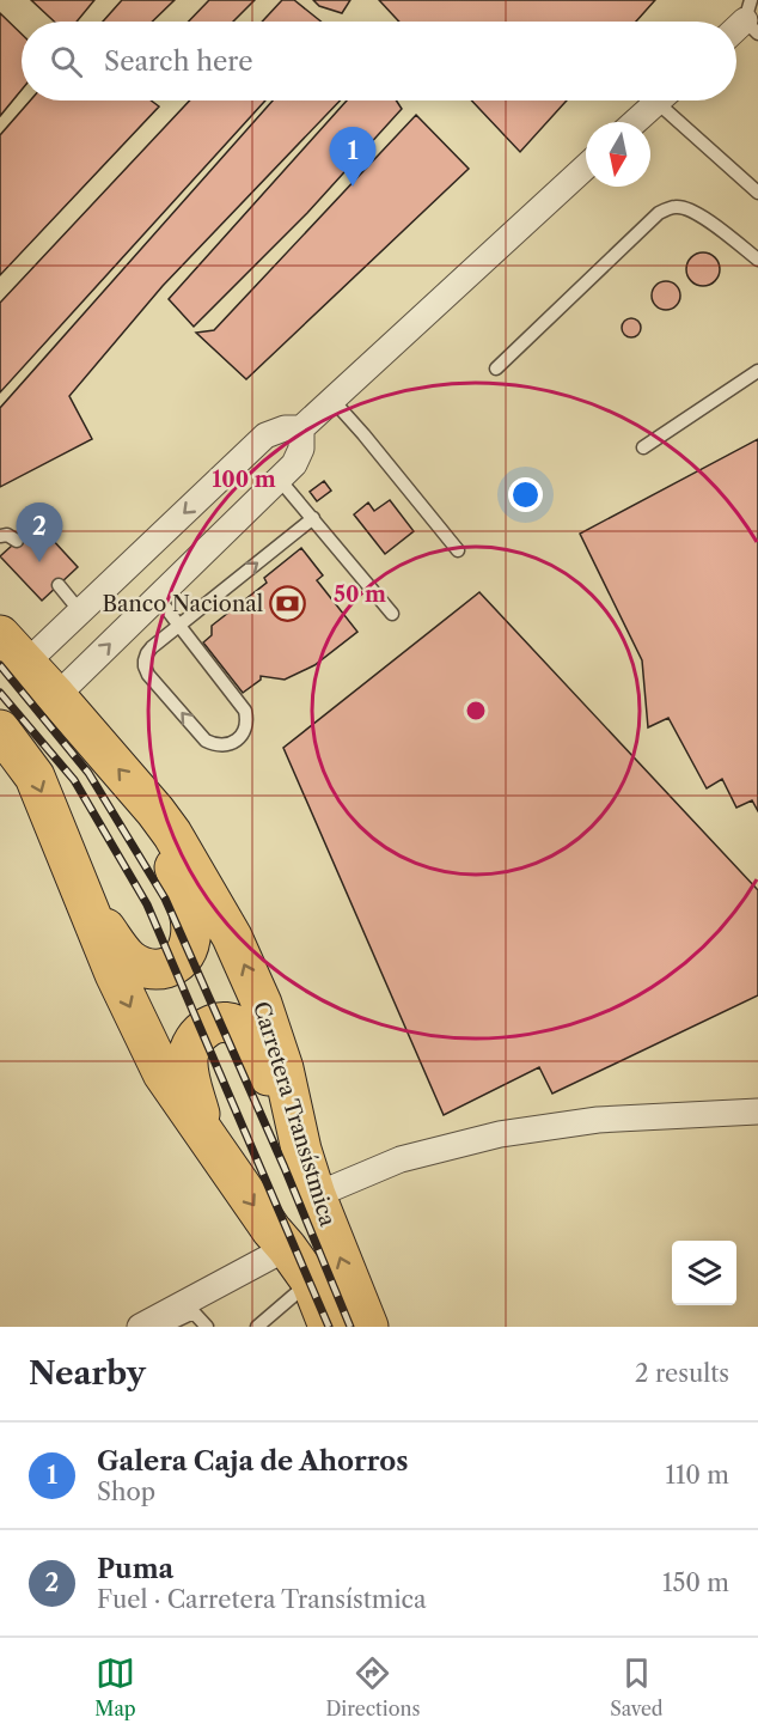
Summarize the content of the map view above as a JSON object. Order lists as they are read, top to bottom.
{
  "streets": {
    "main road": ["Carretera Transístmica"]
  },
  "places": {
    "bank": ["Banco Nacional"]
  },
  "north": "bottom",
  "page": {
    "search": "Search here",
    "pins": ["1", "2"],
    "heading": ["Nearby", "2 results"],
    "list": [
      {
        "mark": "1",
        "name": "Galera Caja de Ahorros",
        "note": "Shop",
        "value": "110 m"
      },
      {
        "mark": "2",
        "name": "Puma",
        "note": "Fuel · Carretera Transístmica",
        "value": "150 m"
      }
    ],
    "nav": ["Map", "Directions", "Saved"]
  },
  "rings": ["100 m", "50 m"]
}
